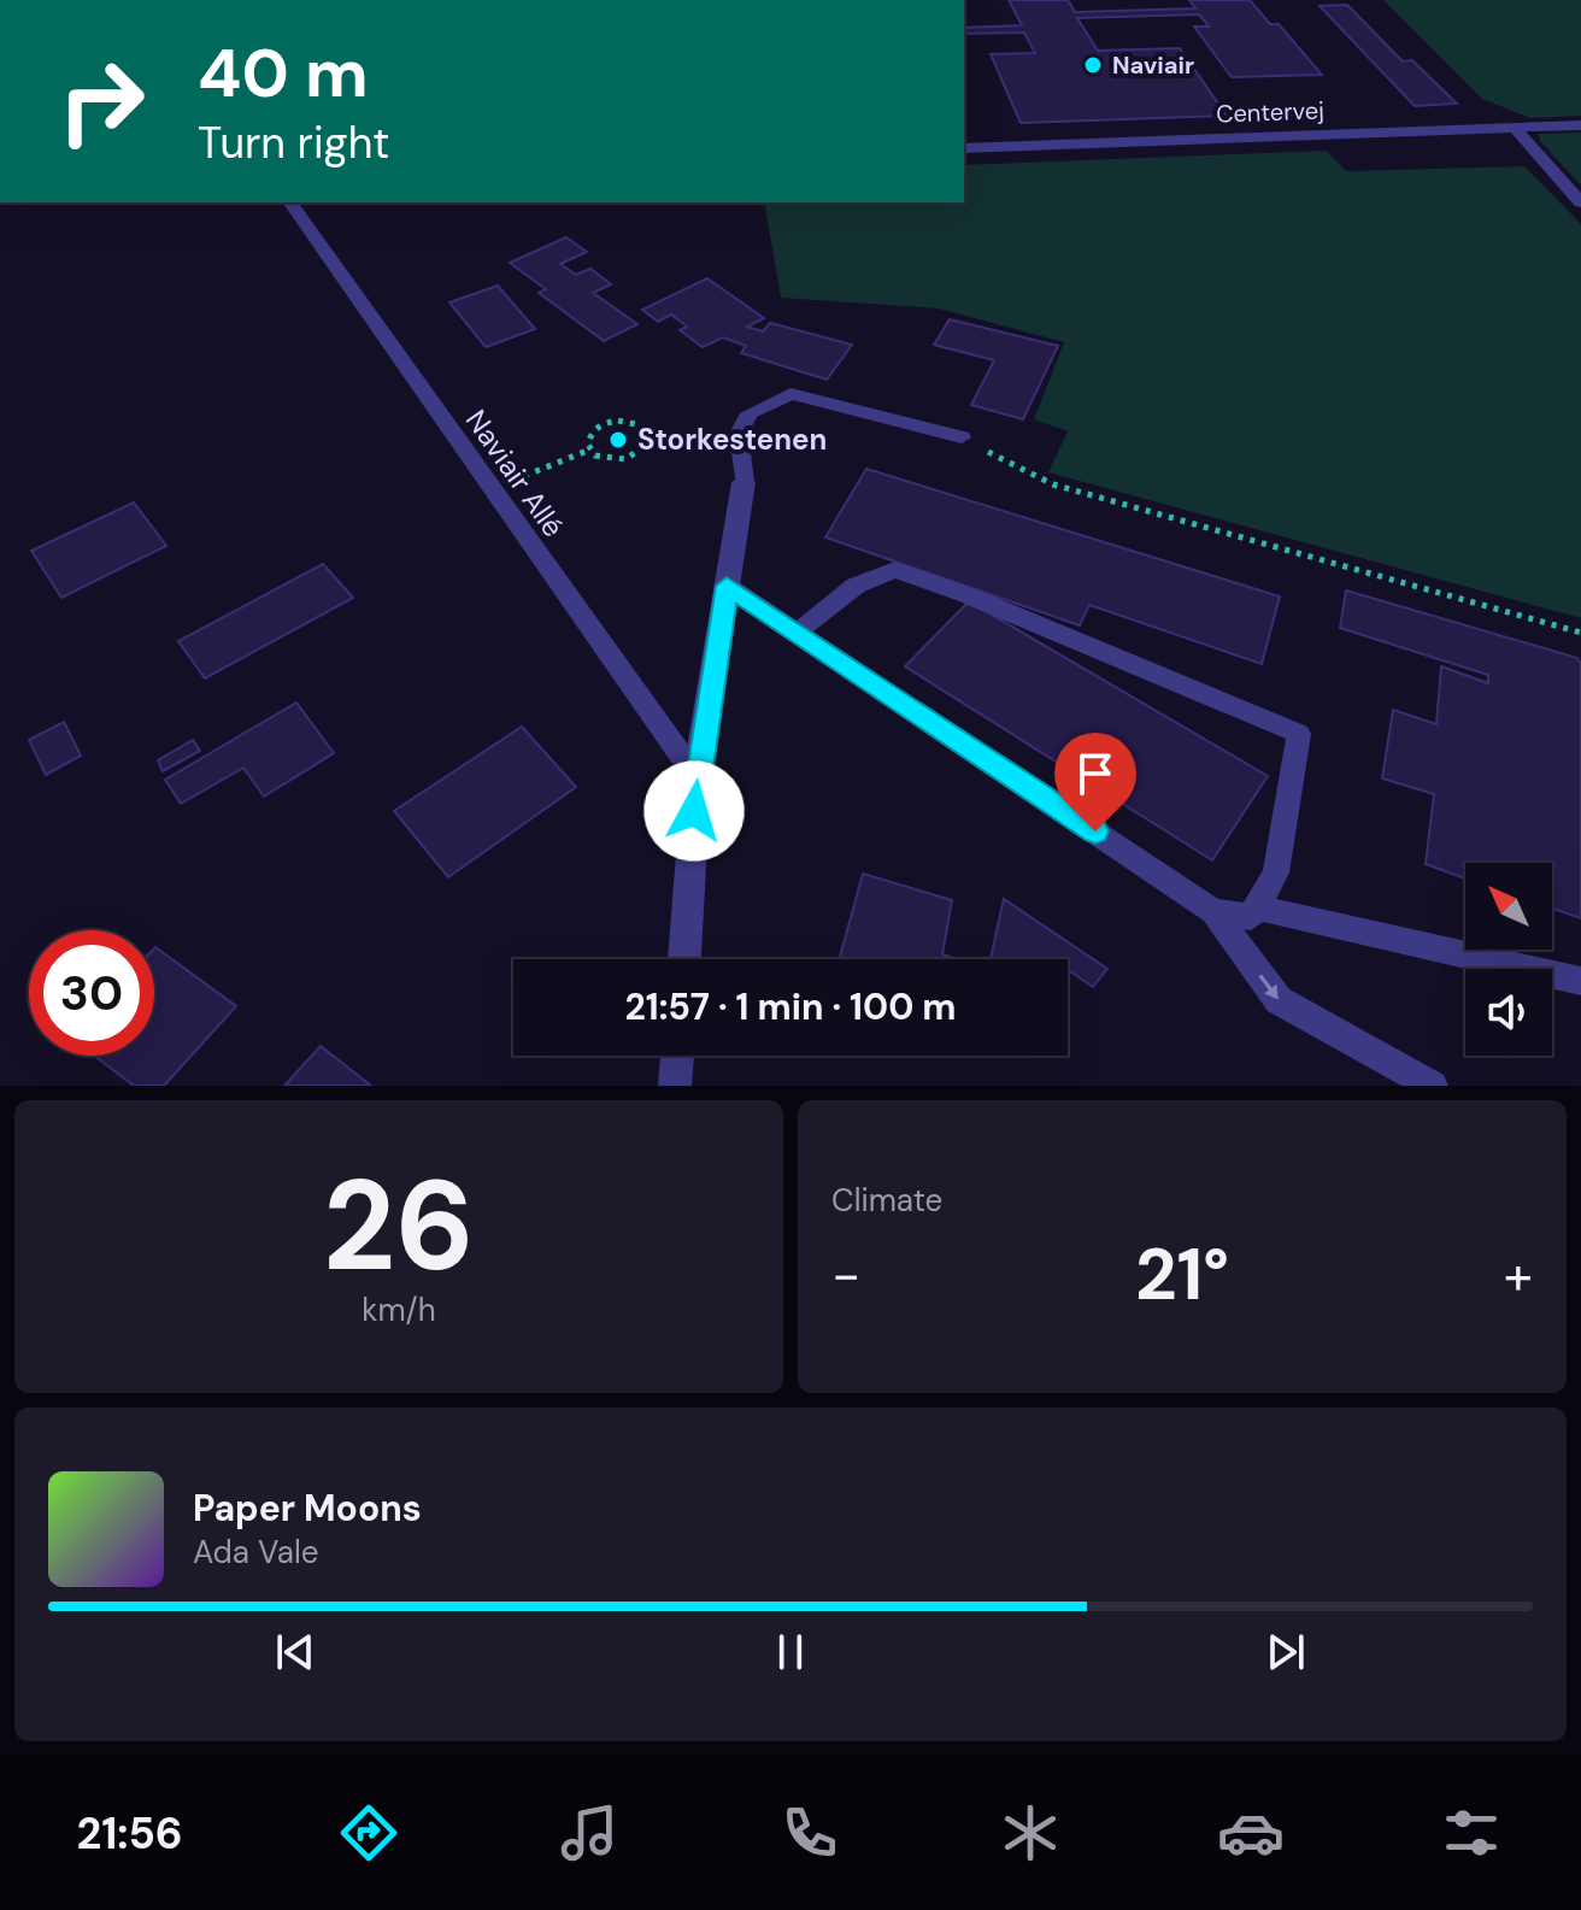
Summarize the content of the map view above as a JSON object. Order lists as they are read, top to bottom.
{
  "streets": {
    "lane": ["Centervej", "Naviair Allé"]
  },
  "places": ["Naviair", "Storkestenen"],
  "north": "top left",
  "page": {
    "turn": ["40 m", "Turn right"],
    "limit": "30",
    "trip": "21:57 · 1 min · 100 m",
    "tile": [
      ["26", "km/h"],
      "Climate"
    ],
    "heat": ["−", "21°", "+"],
    "song": ["Paper Moons", "Ada Vale"],
    "tabs": "21:56"
  }
}
